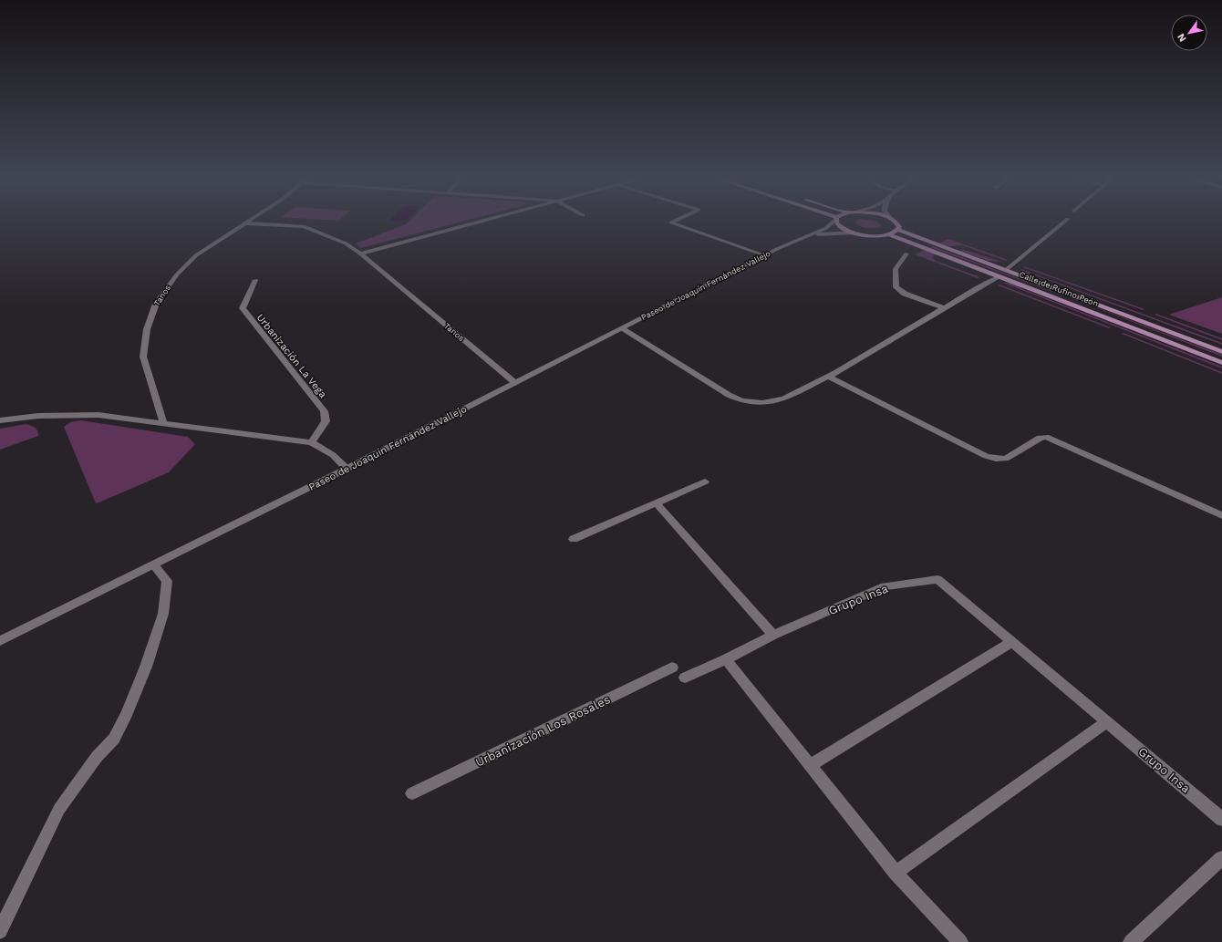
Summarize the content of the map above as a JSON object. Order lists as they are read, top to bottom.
{
  "streets": {
    "main road": ["Calle de Rufino Peón"],
    "street": [
      "Paseo de Joaquín Fernández Vallejo",
      "Tanos",
      "Urbanización La Vega",
      "Grupo Insa",
      "Urbanización Los Rosales"
    ]
  },
  "crossings": [
    ["Paseo de Joaquín Fernández Vallejo", "Tanos"]
  ],
  "north": "bottom left"
}
